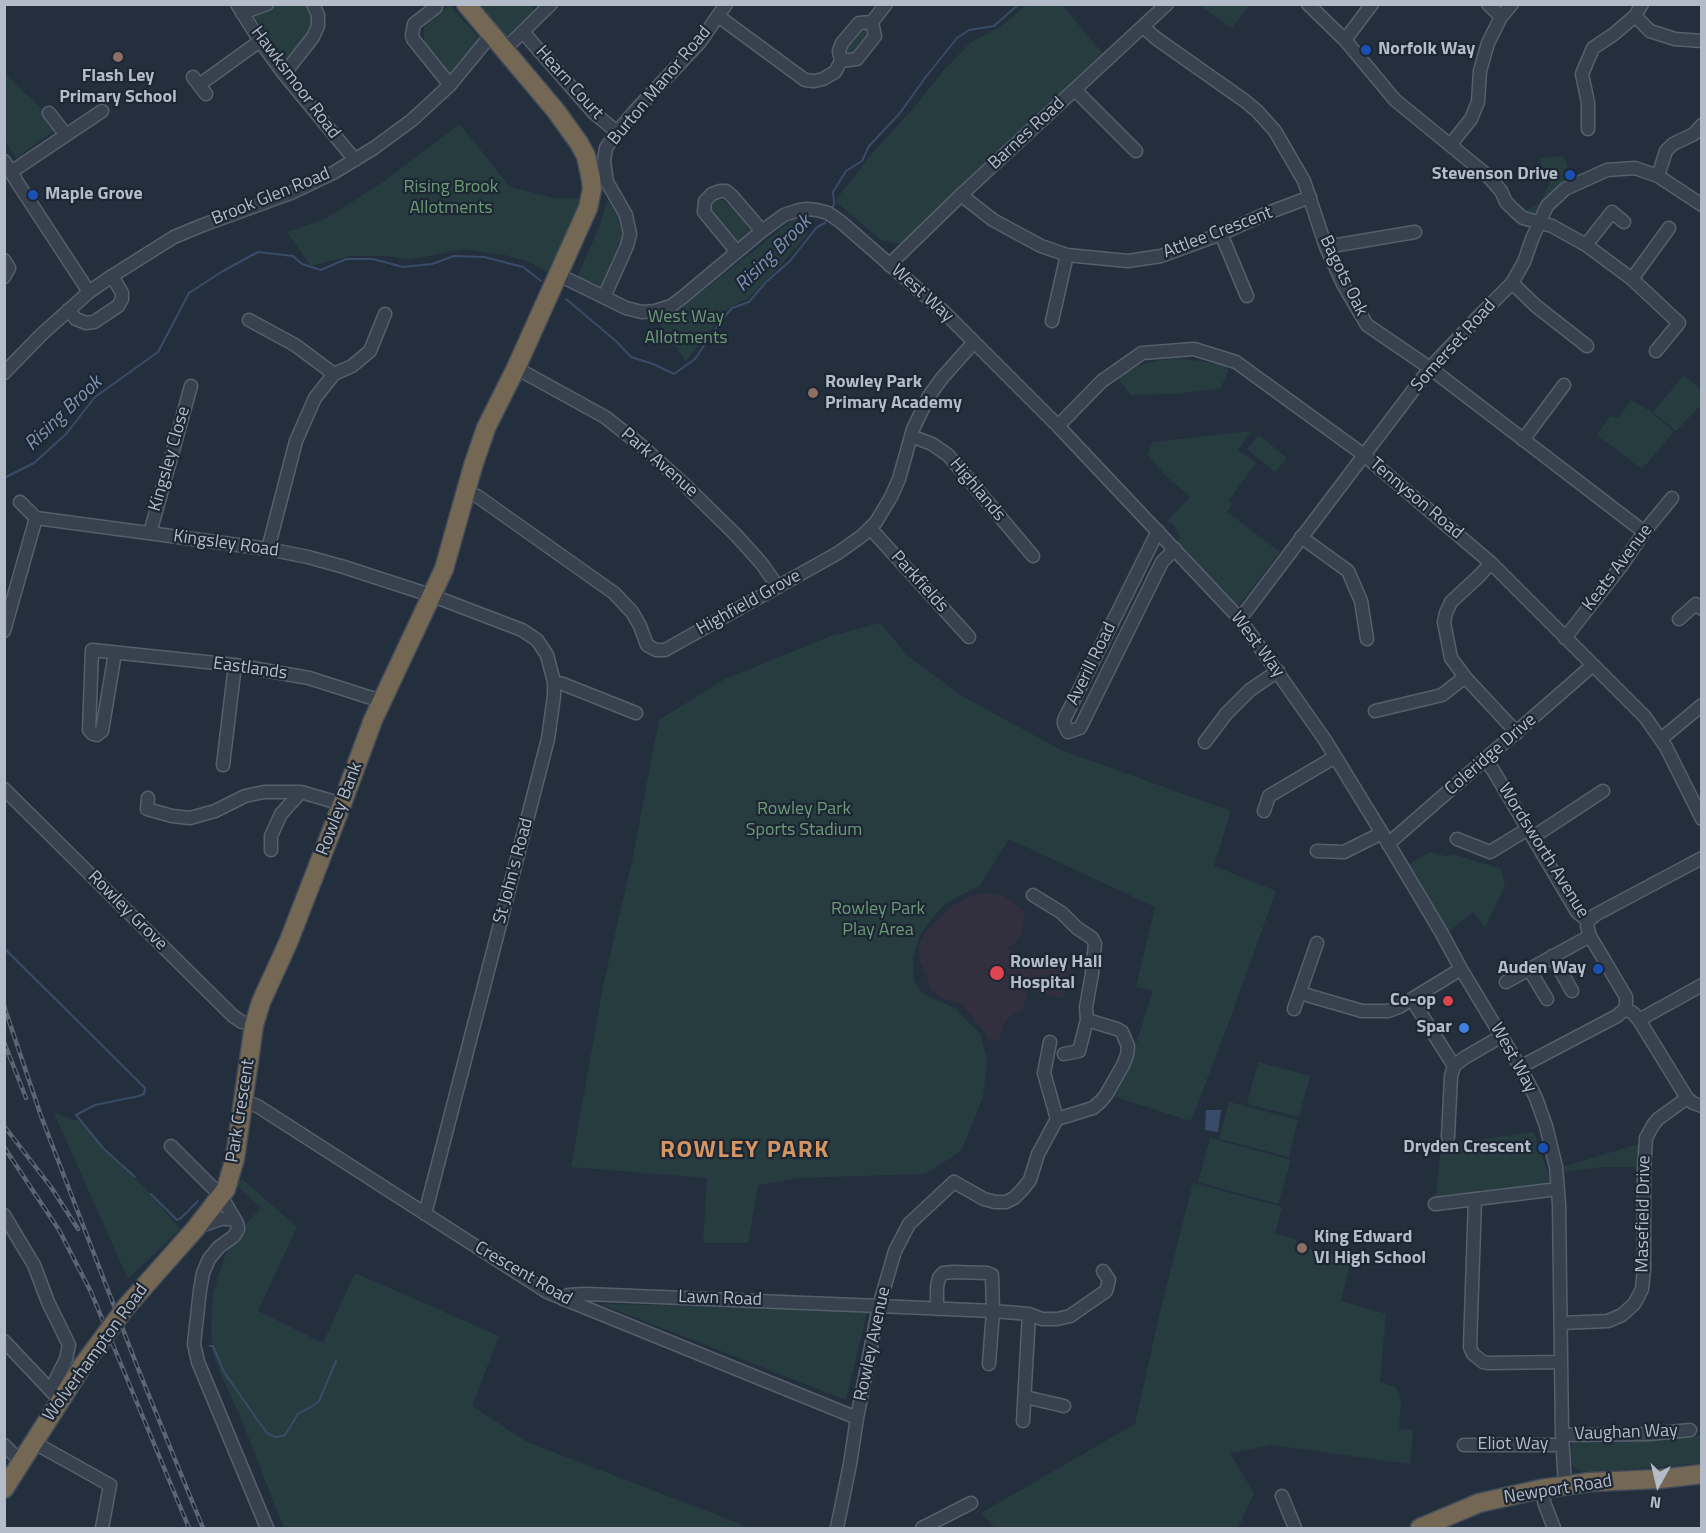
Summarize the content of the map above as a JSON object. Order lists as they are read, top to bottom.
{
  "streets": {
    "highway": [
      "Rowley Bank",
      "Park Crescent",
      "Wolverhampton Road",
      "Newport Road"
    ],
    "street": [
      "Hawksmoor Road",
      "Hearn Court",
      "Burton Manor Road",
      "Barnes Road",
      "Brook Glen Road",
      "Attlee Crescent",
      "Bagots Oak",
      "West Way",
      "Somerset Road",
      "Kingsley Close",
      "Park Avenue",
      "Highlands",
      "Tennyson Road",
      "Kingsley Road",
      "Keats Avenue",
      "Parkfields",
      "Highfield Grove",
      "Averill Road",
      "Eastlands",
      "Coleridge Drive",
      "Wordsworth Avenue",
      "St John's Road",
      "Rowley Grove",
      "Masefield Drive",
      "Crescent Road",
      "Lawn Road",
      "Rowley Avenue",
      "Vaughan Way",
      "Eliot Way"
    ]
  },
  "crossings": [
    ["Hawksmoor Road", "Brook Glen Road"],
    ["Hearn Court", "Burton Manor Road"],
    ["Burton Manor Road", "West Way"],
    ["Barnes Road", "Attlee Crescent"],
    ["Barnes Road", "Bagots Oak"],
    ["Barnes Road", "West Way"],
    ["Attlee Crescent", "Bagots Oak"],
    ["Bagots Oak", "Somerset Road"],
    ["Bagots Oak", "Keats Avenue"],
    ["West Way", "Somerset Road"],
    ["West Way", "Tennyson Road"],
    ["West Way", "Highfield Grove"],
    ["West Way", "Averill Road"],
    ["West Way", "Coleridge Drive"],
    ["West Way", "Masefield Drive"],
    ["West Way", "Vaughan Way"],
    ["West Way", "Eliot Way"],
    ["West Way", "Newport Road"],
    ["Somerset Road", "Tennyson Road"],
    ["Kingsley Close", "Kingsley Road"],
    ["Park Avenue", "Highfield Grove"],
    ["Highlands", "Highfield Grove"],
    ["Tennyson Road", "Keats Avenue"],
    ["Tennyson Road", "Coleridge Drive"],
    ["Kingsley Road", "Rowley Bank"],
    ["Kingsley Road", "St John's Road"],
    ["Parkfields", "Highfield Grove"],
    ["Eastlands", "Rowley Bank"],
    ["Coleridge Drive", "Wordsworth Avenue"],
    ["Rowley Bank", "St John's Road"],
    ["Rowley Bank", "Rowley Grove"],
    ["Rowley Bank", "Park Crescent"],
    ["St John's Road", "Crescent Road"],
    ["Rowley Grove", "Park Crescent"],
    ["Park Crescent", "Crescent Road"],
    ["Park Crescent", "Wolverhampton Road"],
    ["Crescent Road", "Lawn Road"],
    ["Crescent Road", "Rowley Avenue"],
    ["Lawn Road", "Rowley Avenue"],
    ["Vaughan Way", "Eliot Way"]
  ],
  "districts": ["ROWLEY PARK"],
  "water": ["Rising Brook"],
  "parks": [
    "Rising Brook Allotments",
    "West Way Allotments",
    "Rowley Park Sports Stadium",
    "Rowley Park Play Area"
  ],
  "places": [
    "Norfolk Way",
    "Flash Ley Primary School",
    "Stevenson Drive",
    "Maple Grove",
    "Rowley Park Primary Academy",
    "Auden Way",
    "Rowley Hall Hospital",
    "Co-op",
    "Spar",
    "Dryden Crescent",
    "King Edward VI High School"
  ],
  "north": "bottom"
}
